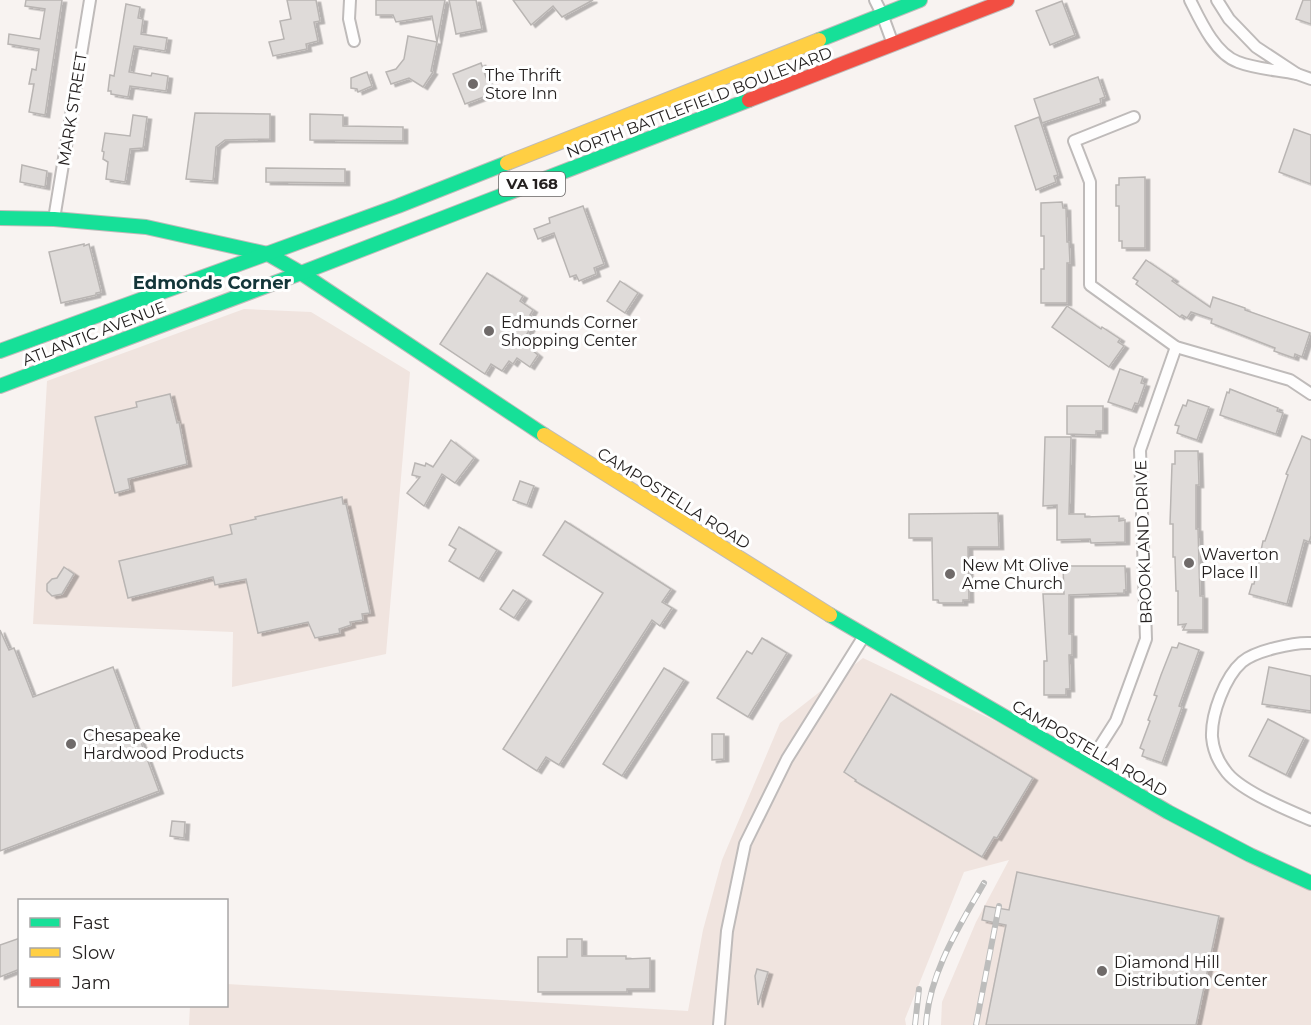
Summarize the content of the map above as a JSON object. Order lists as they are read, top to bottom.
{
  "streets": {
    "main road": [
      "NORTH BATTLEFIELD BOULEVARD",
      "VA 168",
      "ATLANTIC AVENUE",
      "CAMPOSTELLA ROAD"
    ],
    "street": ["MARK STREET", "BROOKLAND DRIVE"]
  },
  "crossings": [
    ["NORTH BATTLEFIELD BOULEVARD", "ATLANTIC AVENUE"],
    ["NORTH BATTLEFIELD BOULEVARD", "CAMPOSTELLA ROAD"],
    ["MARK STREET", "CAMPOSTELLA ROAD"],
    ["ATLANTIC AVENUE", "CAMPOSTELLA ROAD"],
    ["CAMPOSTELLA ROAD", "BROOKLAND DRIVE"]
  ],
  "districts": ["Edmonds Corner"],
  "places": [
    "The Thrift Store Inn",
    "Edmunds Corner Shopping Center",
    "Waverton Place II",
    "New Mt Olive Ame Church",
    "Chesapeake Hardwood Products",
    "Diamond Hill Distribution Center"
  ],
  "legend": ["Fast", "Slow", "Jam"]
}
